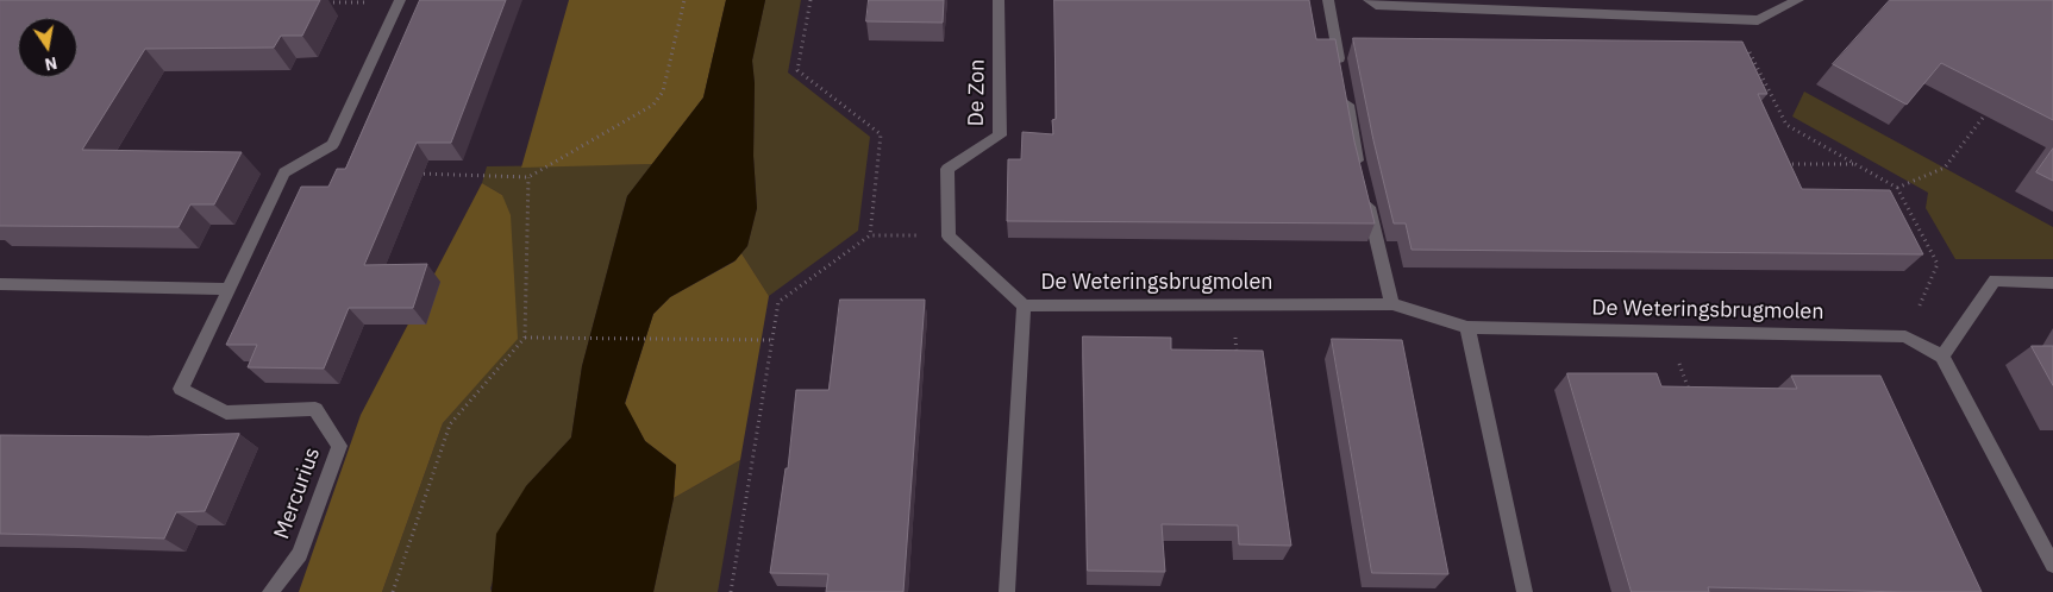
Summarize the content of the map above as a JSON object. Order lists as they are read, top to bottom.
{
  "streets": {
    "street": ["De Zon", "De Weteringsbrugmolen", "Mercurius"]
  },
  "north": "bottom"
}
